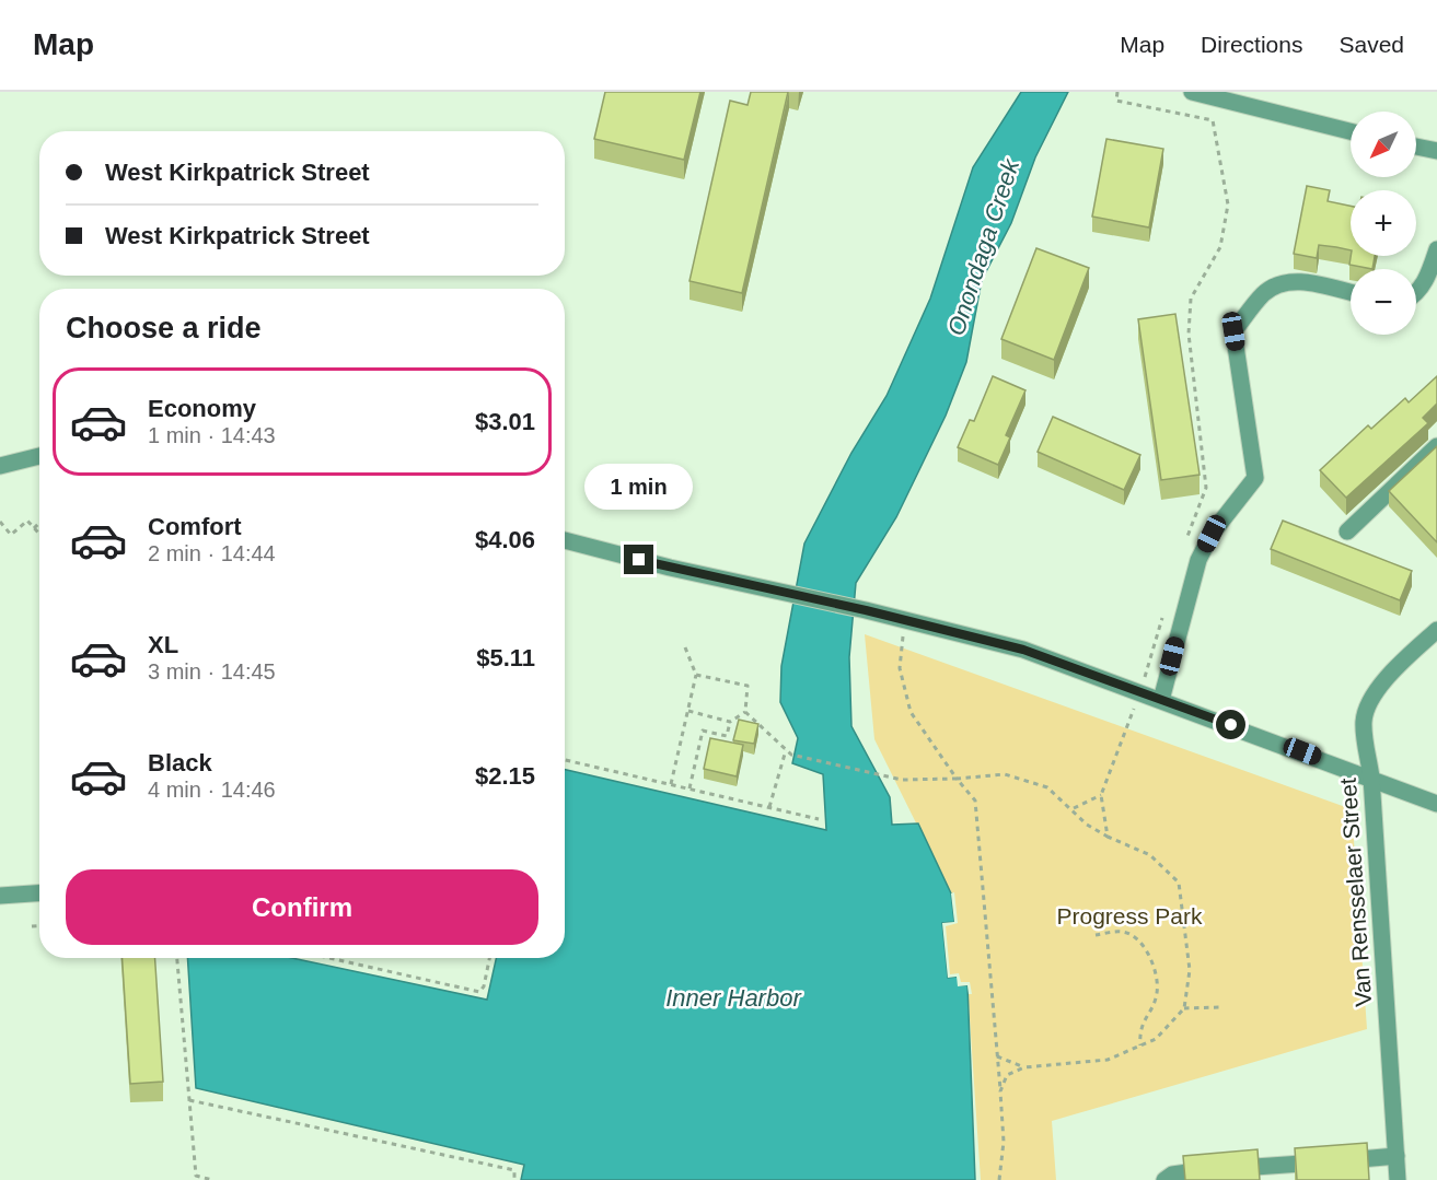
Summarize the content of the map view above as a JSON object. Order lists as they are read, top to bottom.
{
  "streets": {
    "street": ["Van Rensselaer Street"]
  },
  "water": ["Onondaga Creek", "Inner Harbor"],
  "parks": ["Progress Park"],
  "north": "bottom left",
  "page": {
    "header": "Map",
    "nav": ["Map", "Directions", "Saved"],
    "map_buttons": ["+", "−"],
    "banner": ["West Kirkpatrick Street", "West Kirkpatrick Street"],
    "heading": "Choose a ride",
    "list": [
      {
        "name": "Economy",
        "note": "1 min · 14:43",
        "value": "$3.01"
      },
      {
        "name": "Comfort",
        "note": "2 min · 14:44",
        "value": "$4.06"
      },
      {
        "name": "XL",
        "note": "3 min · 14:45",
        "value": "$5.11"
      },
      {
        "name": "Black",
        "note": "4 min · 14:46",
        "value": "$2.15"
      }
    ],
    "bubble": "1 min",
    "buttons": "Confirm"
  }
}
